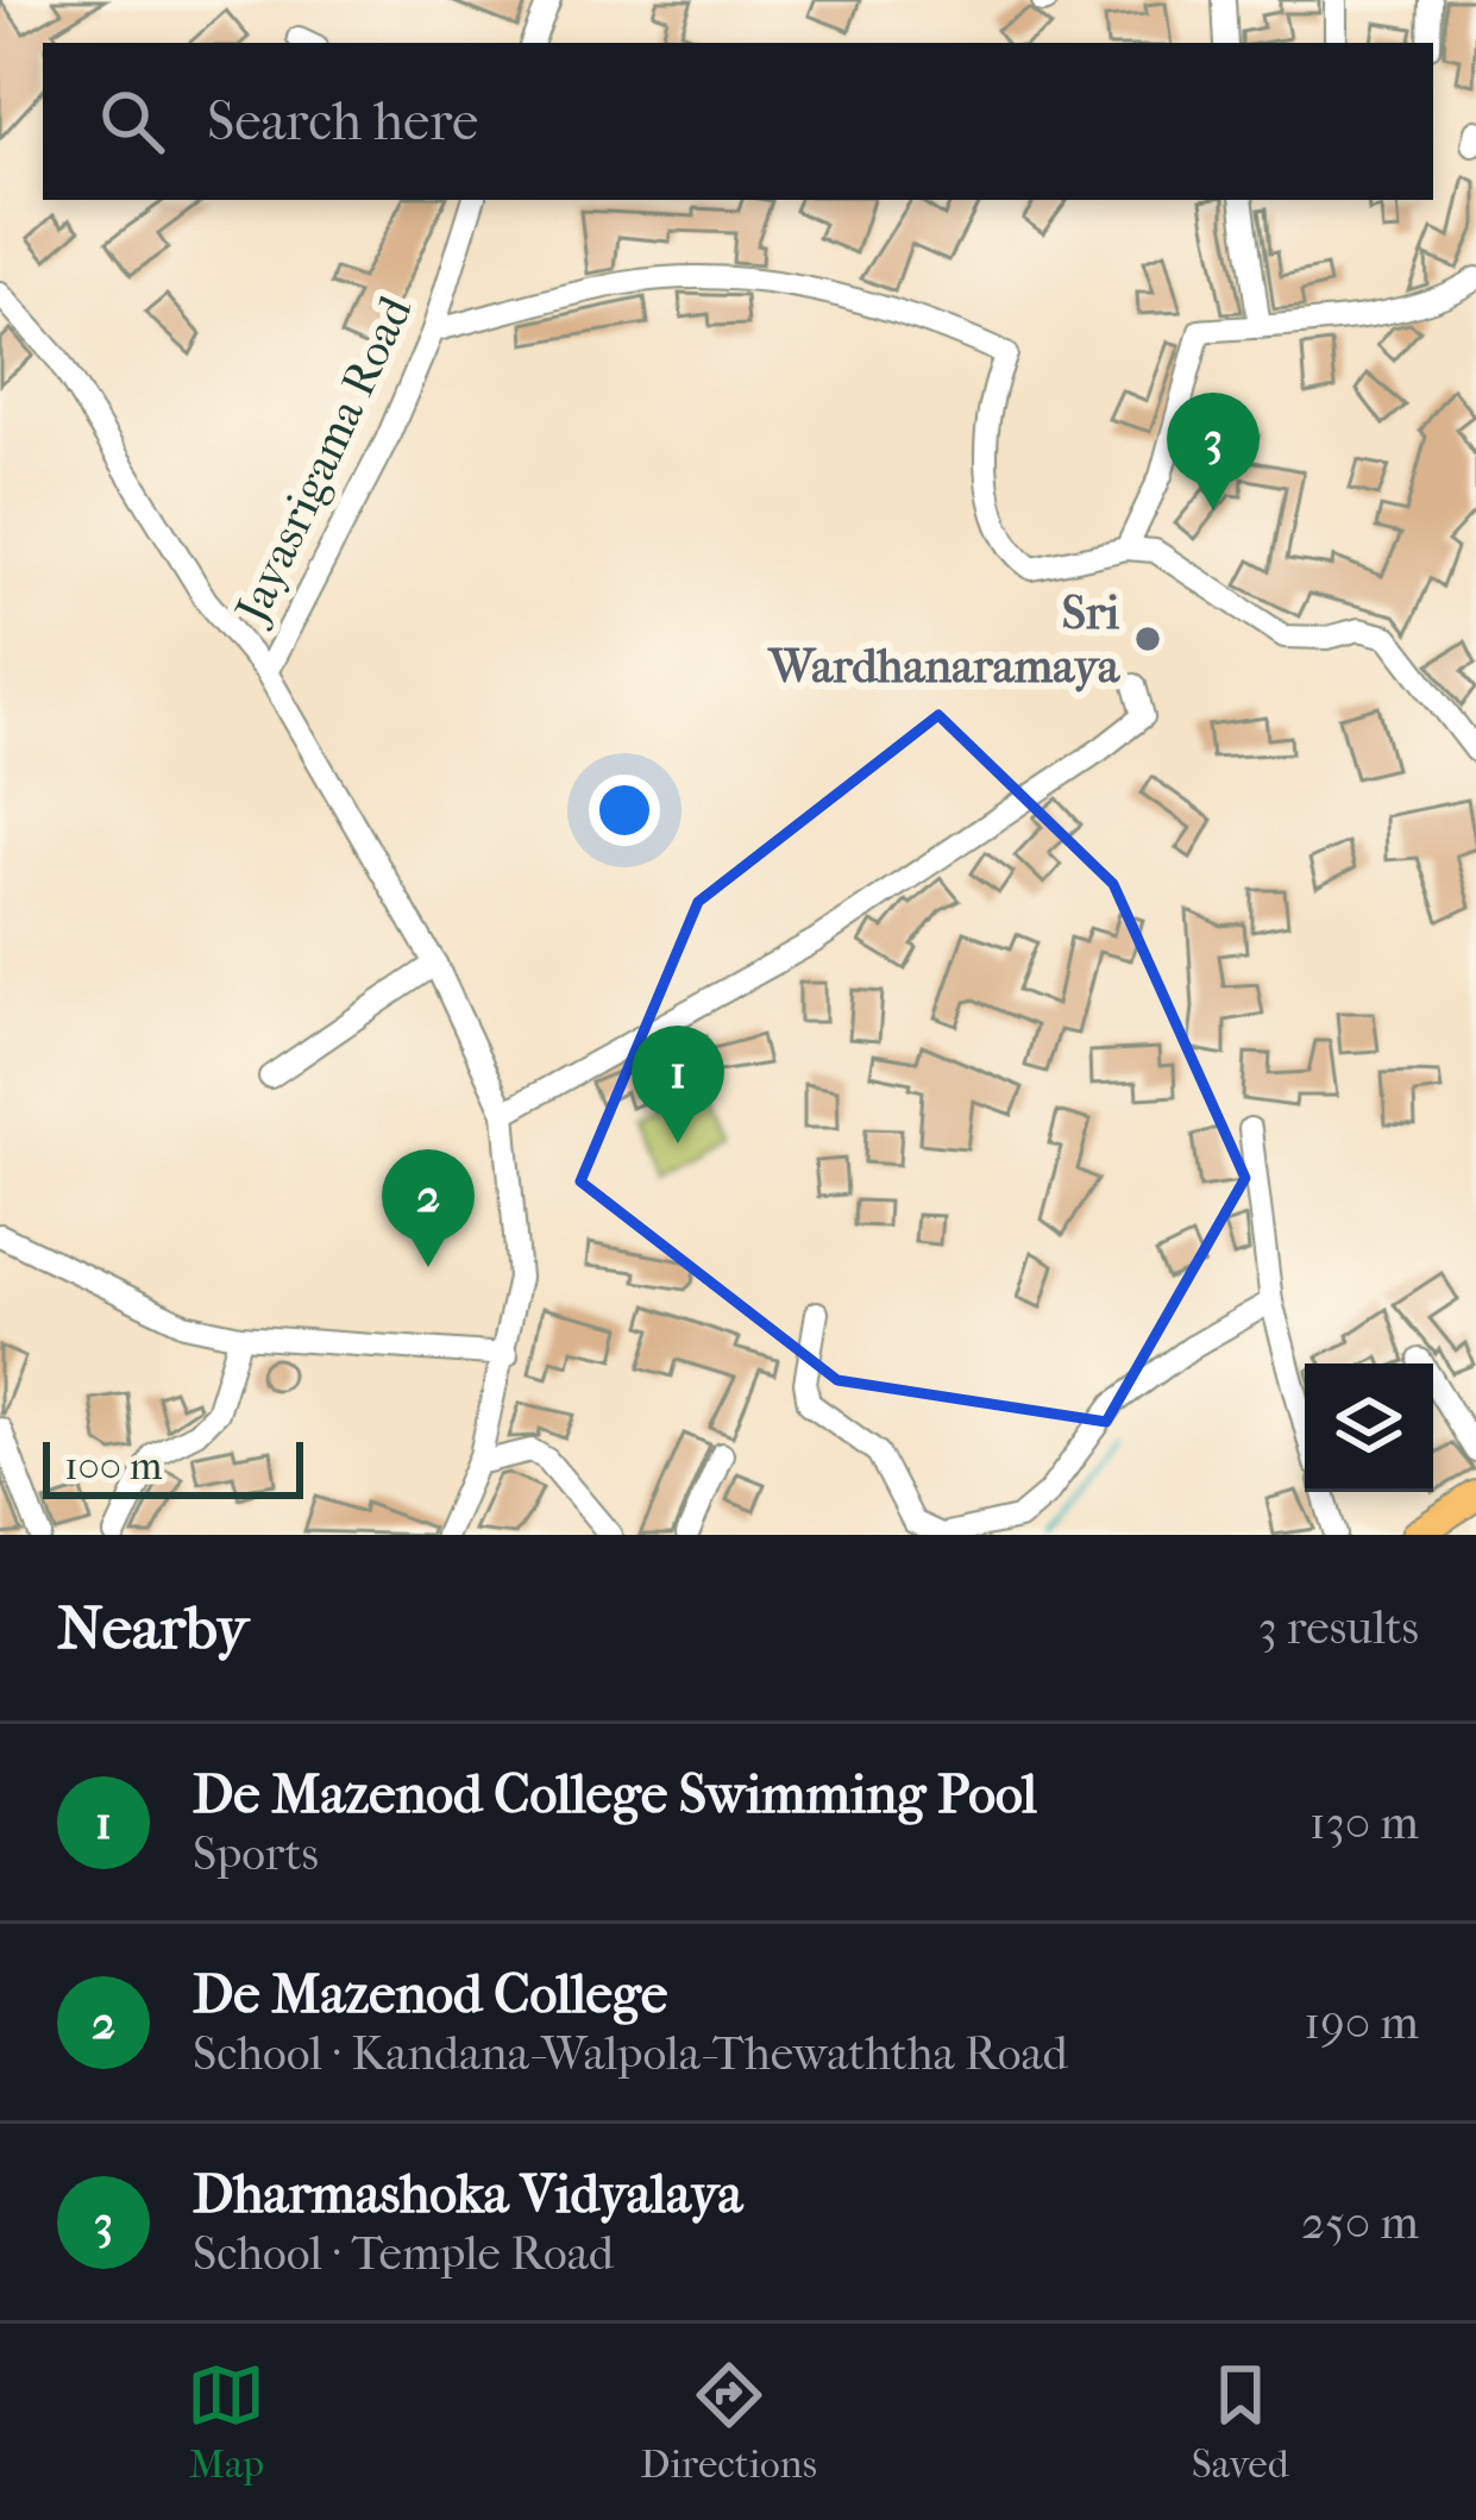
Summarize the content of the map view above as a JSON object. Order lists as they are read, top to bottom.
{
  "streets": {
    "street": ["Jayasrigama Road"]
  },
  "places": ["Sri Wardhanaramaya"],
  "scale_bar": "100 m",
  "page": {
    "search": "Search here",
    "pins": ["3", "1", "2"],
    "scale": "100 m",
    "heading": ["Nearby", "3 results"],
    "list": [
      {
        "mark": "1",
        "name": "De Mazenod College Swimming Pool",
        "note": "Sports",
        "value": "130 m"
      },
      {
        "mark": "2",
        "name": "De Mazenod College",
        "note": "School · Kandana-Walpola-Thewaththa Road",
        "value": "190 m"
      },
      {
        "mark": "3",
        "name": "Dharmashoka Vidyalaya",
        "note": "School · Temple Road",
        "value": "250 m"
      }
    ],
    "nav": ["Map", "Directions", "Saved"]
  }
}
